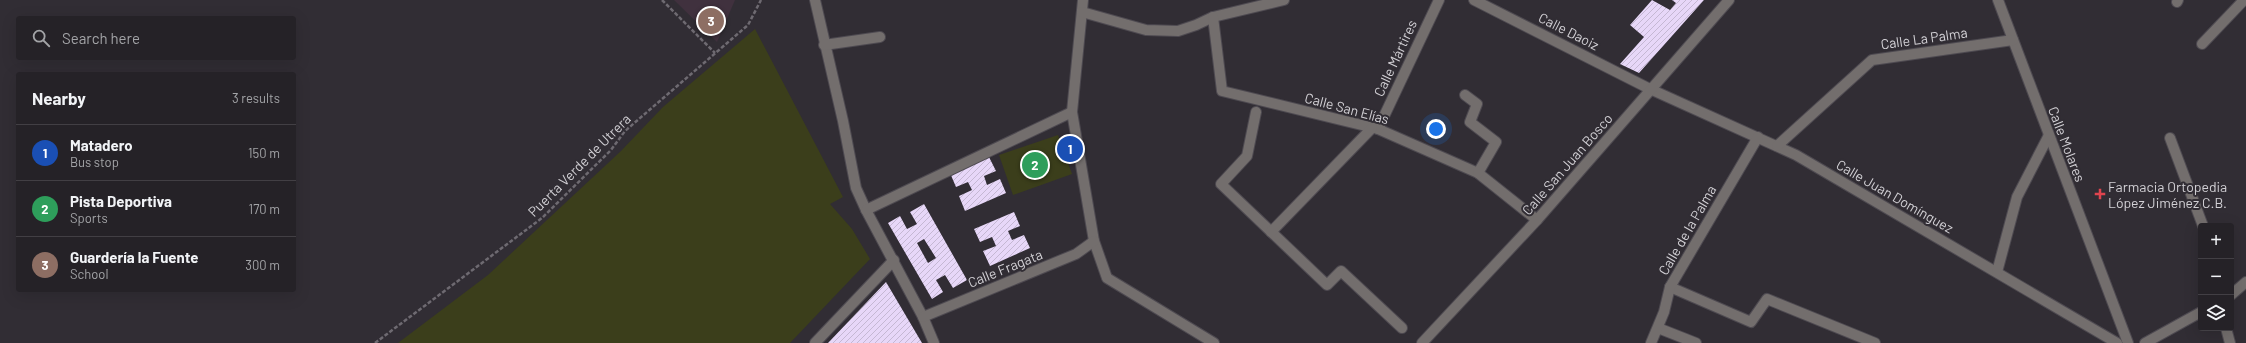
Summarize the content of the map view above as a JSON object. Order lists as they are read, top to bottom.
{
  "streets": {
    "street": [
      "Calle Daoiz",
      "Calle La Palma",
      "Calle Mártires",
      "Calle San Elías",
      "Calle Molares",
      "Calle San Juan Bosco",
      "Calle Juan Domínguez",
      "Calle de la Palma",
      "Calle Fragata"
    ],
    "path": ["Puerta Verde de Utrera"]
  },
  "crossings": [
    ["Calle Daoiz", "Calle San Juan Bosco"],
    ["Calle Daoiz", "Calle Juan Domínguez"],
    ["Calle La Palma", "Calle Molares"],
    ["Calle La Palma", "Calle Juan Domínguez"],
    ["Calle Mártires", "Calle San Elías"],
    ["Calle San Elías", "Calle San Juan Bosco"],
    ["Calle San Juan Bosco", "Calle Juan Domínguez"],
    ["Calle Juan Domínguez", "Calle de la Palma"]
  ],
  "places": {
    "health": ["Farmacia Ortopedia López Jiménez C.B."]
  },
  "page": {
    "pins": ["3", "1", "2"],
    "search": "Search here",
    "heading": ["Nearby", "3 results"],
    "list": [
      {
        "mark": "1",
        "name": "Matadero",
        "note": "Bus stop",
        "value": "150 m"
      },
      {
        "mark": "2",
        "name": "Pista Deportiva",
        "note": "Sports",
        "value": "170 m"
      },
      {
        "mark": "3",
        "name": "Guardería la Fuente",
        "note": "School",
        "value": "300 m"
      }
    ],
    "map_buttons": ["+", "−"]
  }
}
